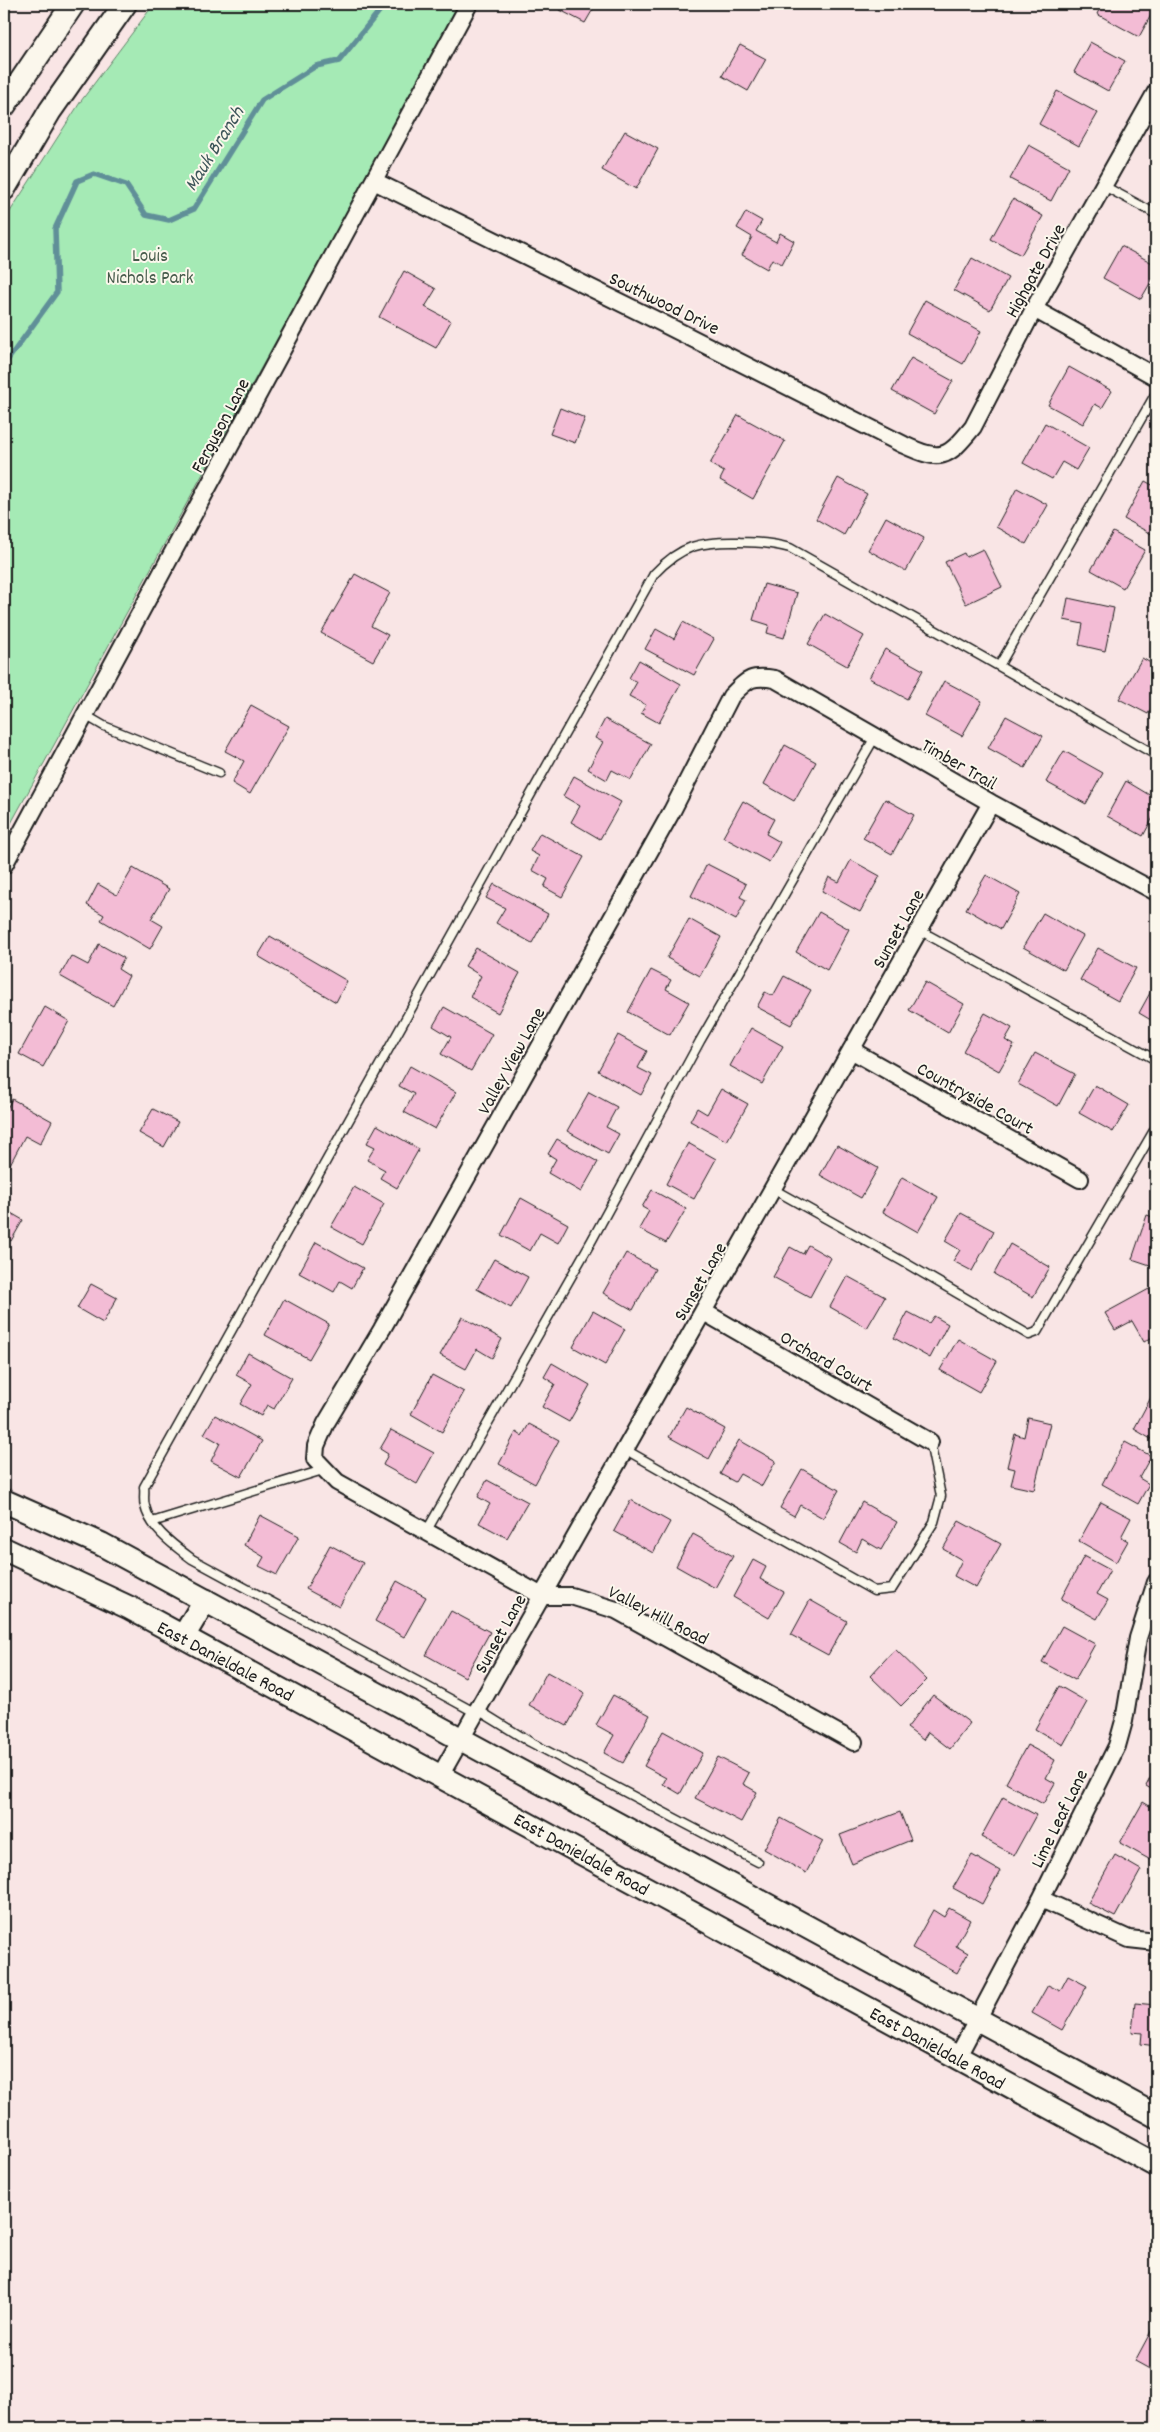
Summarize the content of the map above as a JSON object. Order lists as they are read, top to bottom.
{
  "streets": {
    "main road": ["East Danieldale Road"],
    "street": [
      "Highgate Drive",
      "Southwood Drive",
      "Ferguson Lane",
      "Timber Trail",
      "Sunset Lane",
      "Valley View Lane",
      "Countryside Court",
      "Orchard Court",
      "Valley Hill Road",
      "Lime Leaf Lane"
    ]
  },
  "crossings": [
    ["Highgate Drive", "Southwood Drive"],
    ["Southwood Drive", "Ferguson Lane"],
    ["Timber Trail", "Sunset Lane"],
    ["Timber Trail", "Valley View Lane"],
    ["Sunset Lane", "Countryside Court"],
    ["Sunset Lane", "Orchard Court"],
    ["Sunset Lane", "Valley Hill Road"],
    ["Sunset Lane", "East Danieldale Road"],
    ["Valley View Lane", "Valley Hill Road"],
    ["East Danieldale Road", "Lime Leaf Lane"]
  ],
  "water": ["Mauk Branch"],
  "parks": ["Louis Nichols Park"]
}
